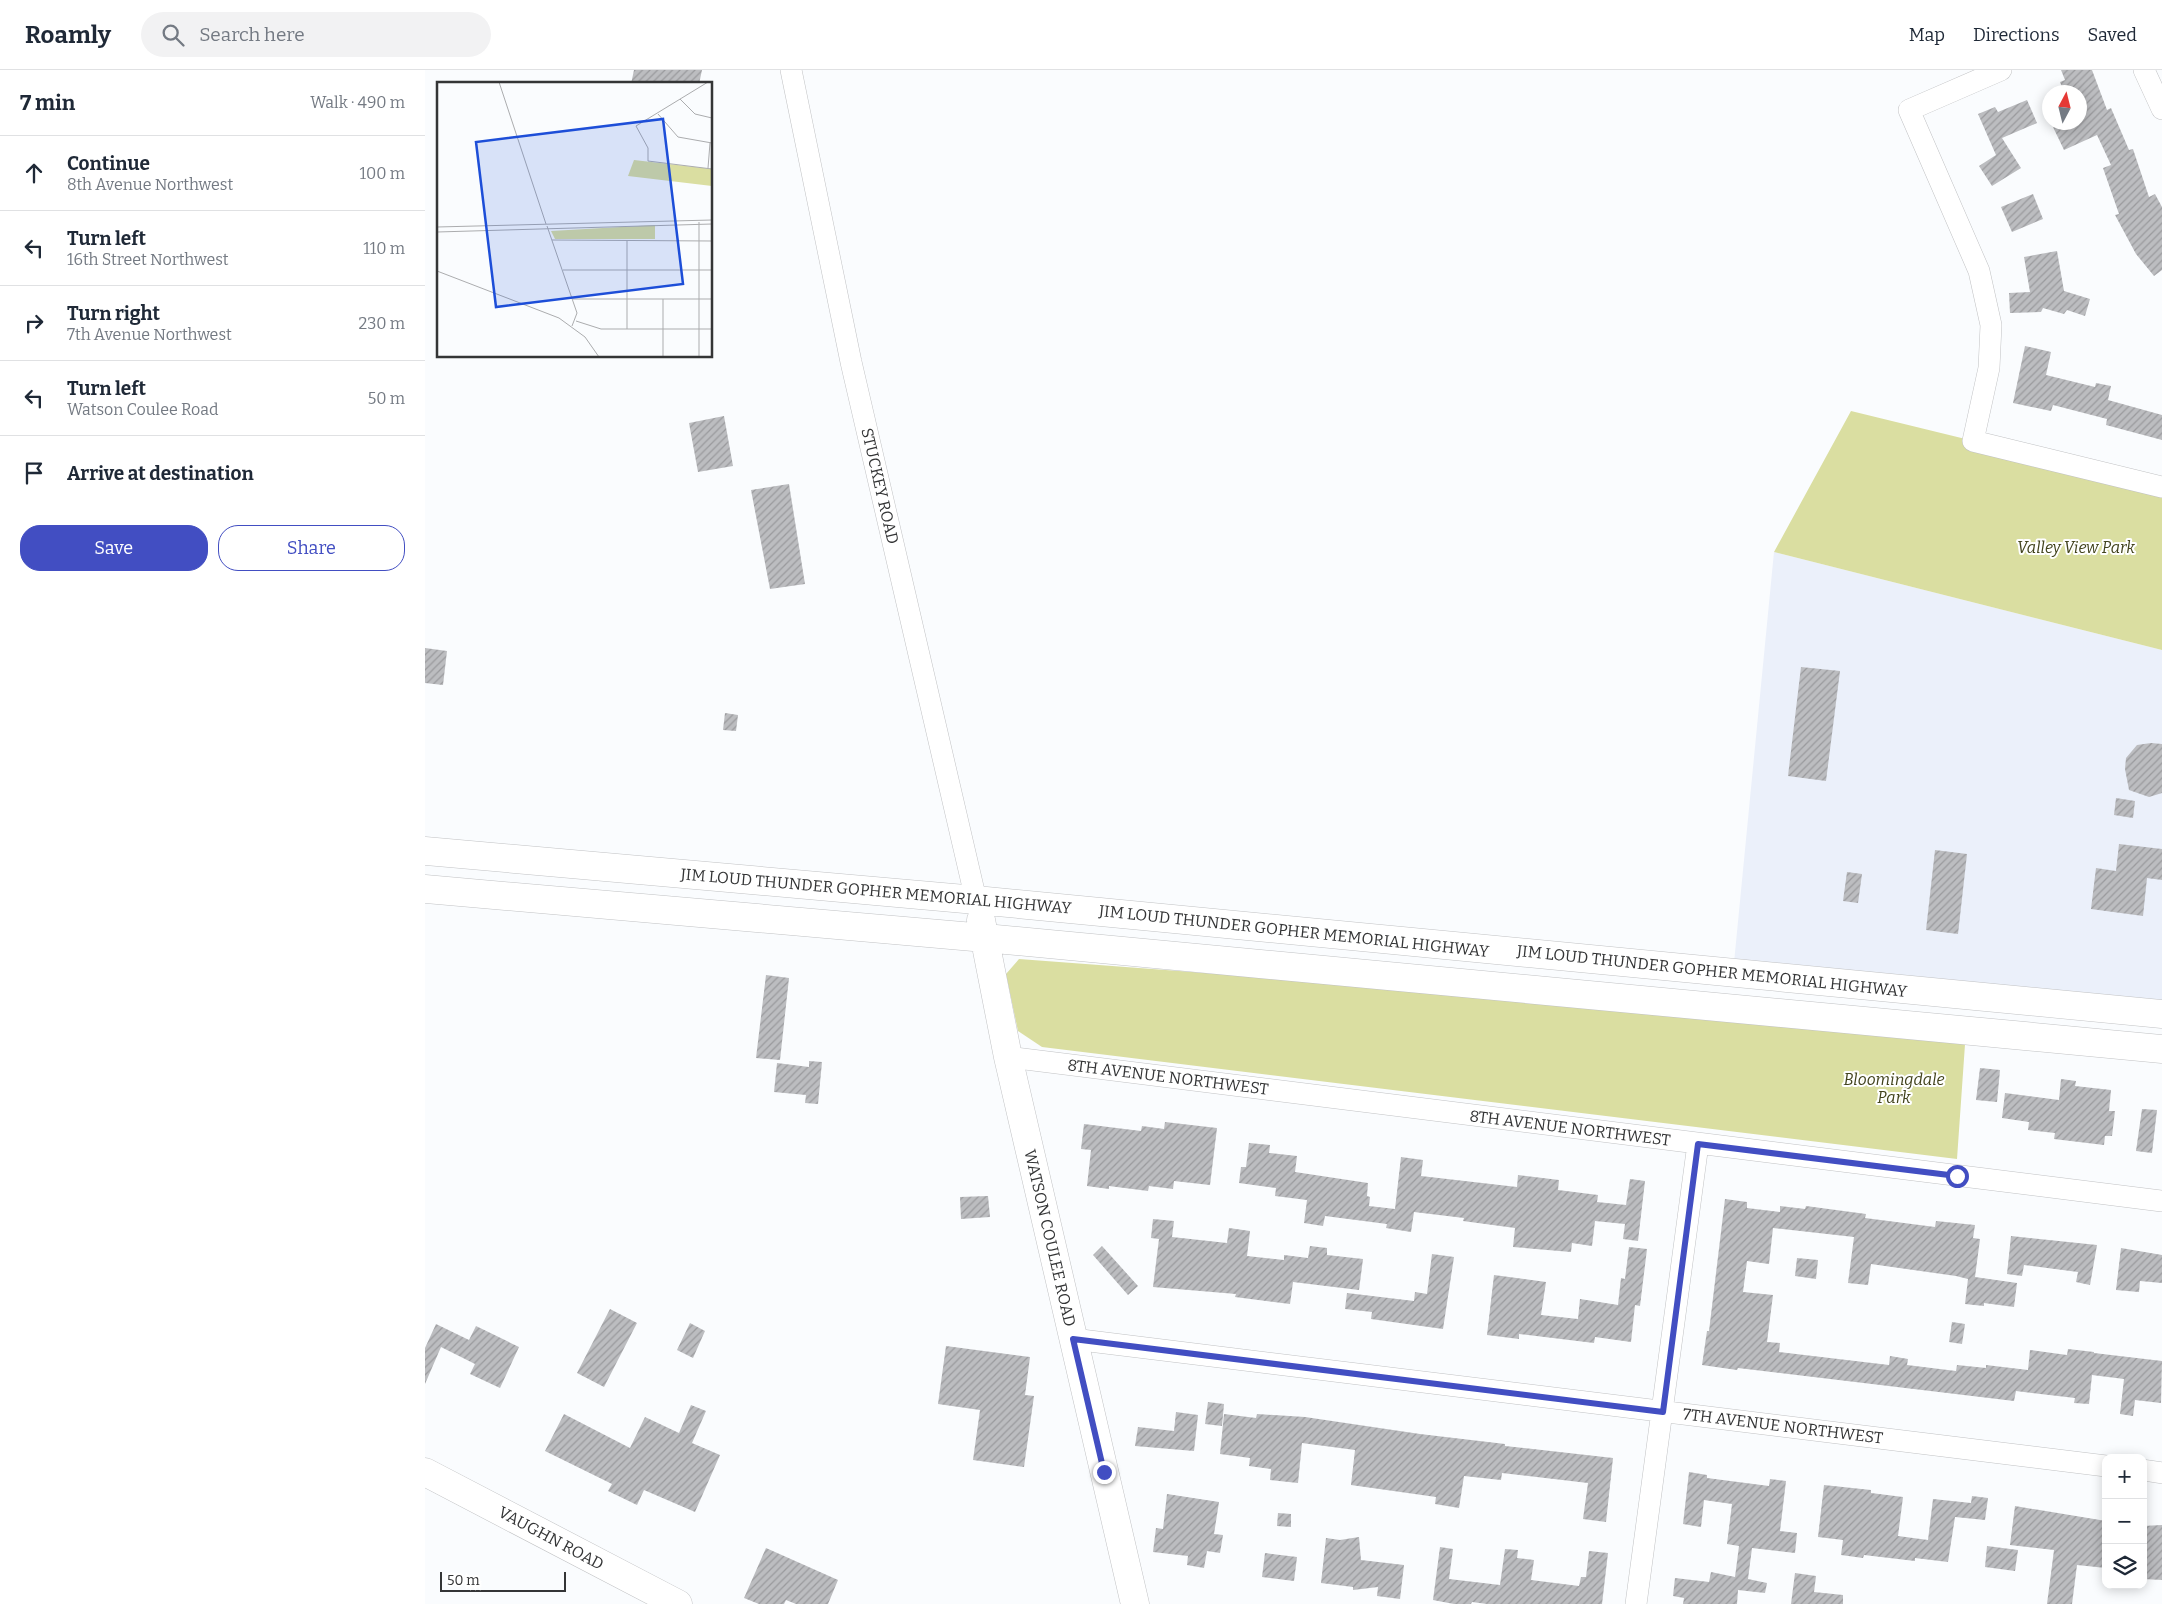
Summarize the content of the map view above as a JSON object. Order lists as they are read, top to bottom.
{
  "streets": {
    "main road": ["JIM LOUD THUNDER GOPHER MEMORIAL HIGHWAY", "WATSON COULEE ROAD", "VAUGHN ROAD"],
    "street": ["STUCKEY ROAD", "8TH AVENUE NORTHWEST", "7TH AVENUE NORTHWEST"]
  },
  "crossings": [
    ["STUCKEY ROAD", "JIM LOUD THUNDER GOPHER MEMORIAL HIGHWAY"],
    ["STUCKEY ROAD", "WATSON COULEE ROAD"],
    ["JIM LOUD THUNDER GOPHER MEMORIAL HIGHWAY", "WATSON COULEE ROAD"],
    ["8TH AVENUE NORTHWEST", "WATSON COULEE ROAD"],
    ["WATSON COULEE ROAD", "7TH AVENUE NORTHWEST"]
  ],
  "parks": ["Valley View Park", "Bloomingdale Park"],
  "scale_bar": "50 m",
  "north": "top",
  "page": {
    "header": "Roamly",
    "search": "Search here",
    "nav": ["Map", "Directions", "Saved"],
    "heading": ["7 min", "Walk · 490 m"],
    "list": [
      ["Continue", "8th Avenue Northwest", "100 m"],
      ["Turn left", "16th Street Northwest", "110 m"],
      ["Turn right", "7th Avenue Northwest", "230 m"],
      ["Turn left", "Watson Coulee Road", "50 m"],
      "Arrive at destination"
    ],
    "buttons": ["Save", "Share"],
    "map_buttons": ["+", "−"],
    "scale": "50 m"
  }
}
